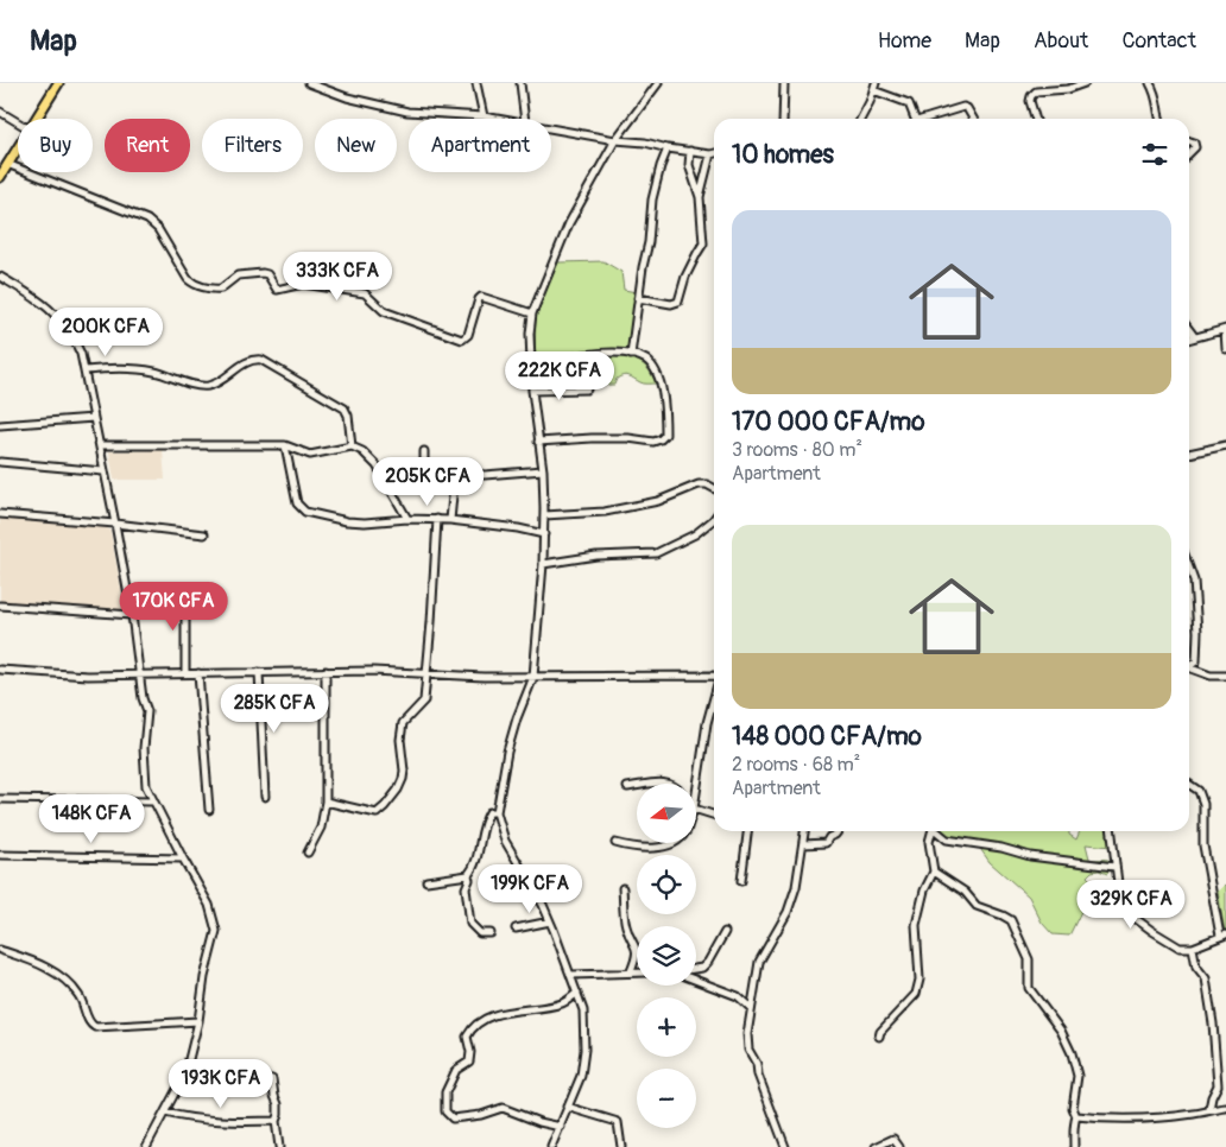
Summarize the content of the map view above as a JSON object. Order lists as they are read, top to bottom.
{
  "north": "left",
  "page": {
    "header": "Map",
    "nav": [
      "Home",
      "Map",
      "About",
      "Contact"
    ],
    "chip": [
      "Buy",
      "Rent",
      "Filters",
      "New",
      "Apartment"
    ],
    "heading": "10 homes",
    "list": [
      {
        "name": "170 000 CFA/mo",
        "note": "3 rooms · 80 m² · Apartment"
      },
      {
        "name": "148 000 CFA/mo",
        "note": "2 rooms · 68 m² · Apartment"
      }
    ],
    "price": [
      "333K CFA",
      "200K CFA",
      "222K CFA",
      "205K CFA",
      "170K CFA",
      "285K CFA",
      "148K CFA",
      "199K CFA",
      "329K CFA",
      "193K CFA"
    ],
    "map_buttons": ["+", "−"]
  }
}
